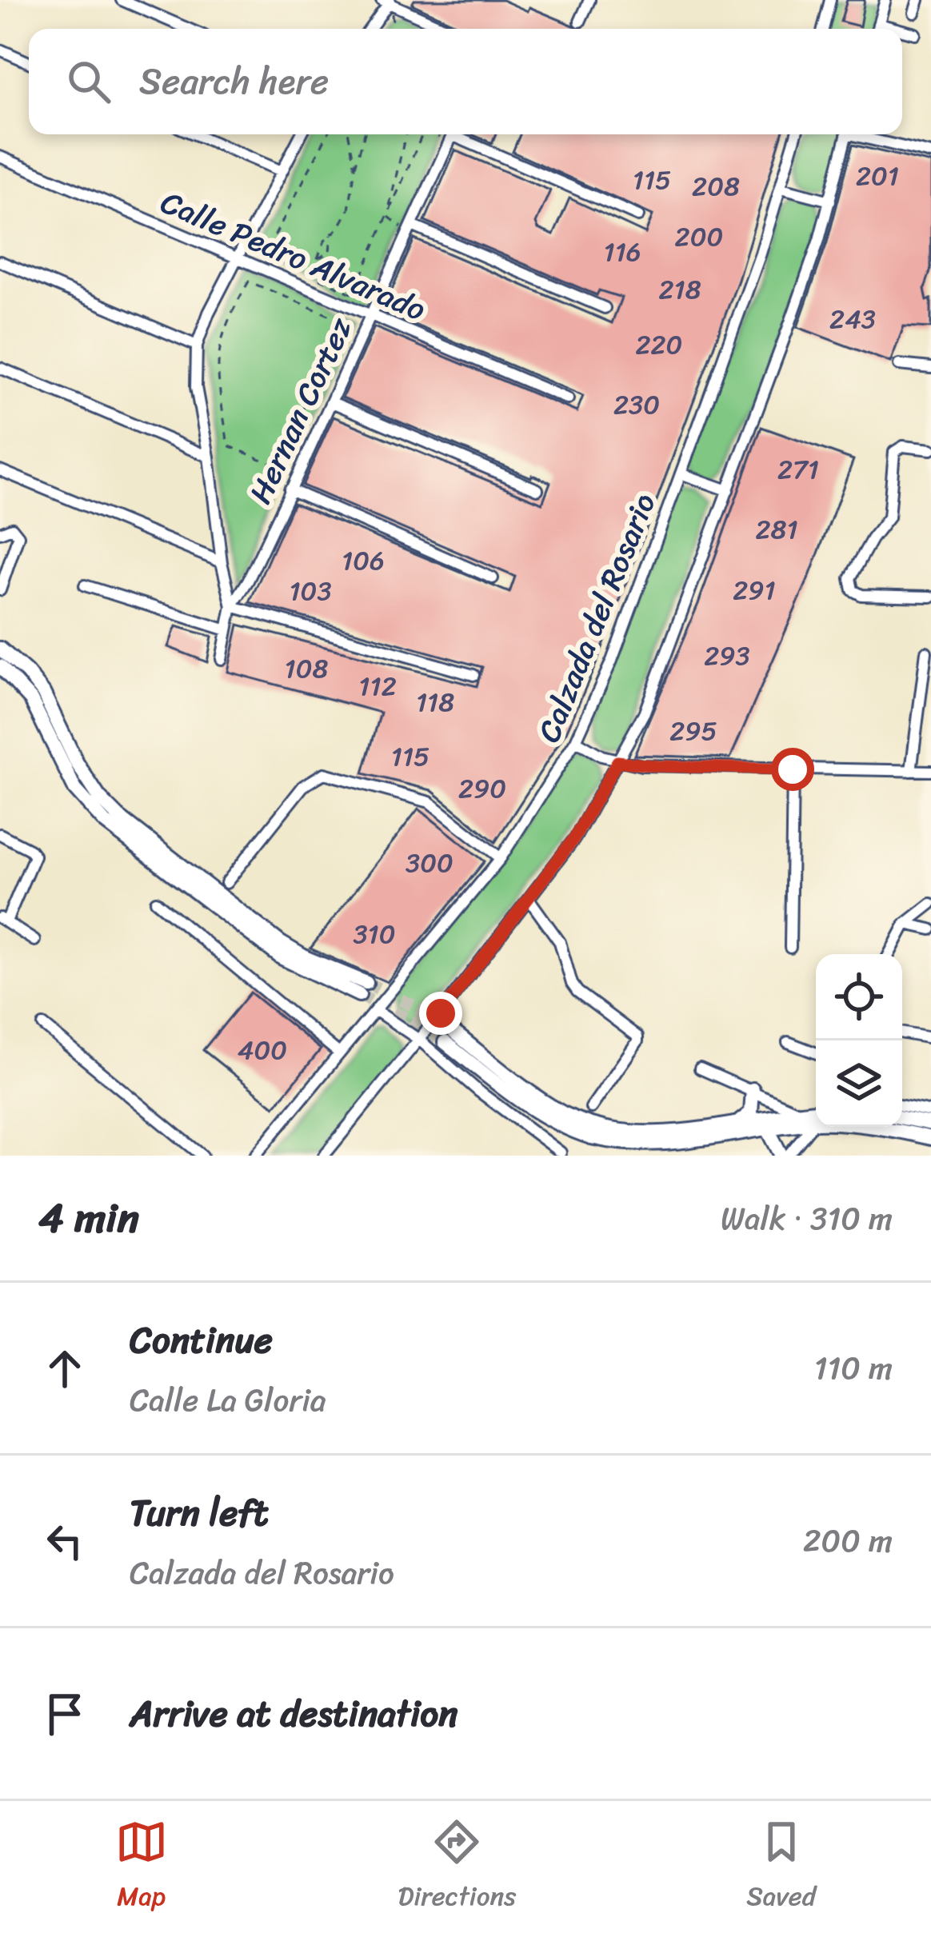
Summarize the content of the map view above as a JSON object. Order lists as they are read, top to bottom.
{
  "streets": {
    "street": ["Calle Pedro Alvarado", "Hernan Cortez", "Calzada del Rosario"]
  },
  "crossings": [
    ["Calle Pedro Alvarado", "Hernan Cortez"]
  ],
  "house_numbers": [
    "201",
    "115",
    "208",
    "200",
    "116",
    "218",
    "243",
    "220",
    "230",
    "271",
    "281",
    "106",
    "291",
    "103",
    "293",
    "108",
    "112",
    "118",
    "295",
    "115",
    "290",
    "300",
    "310",
    "400"
  ],
  "page": {
    "search": "Search here",
    "heading": ["4 min", "Walk · 310 m"],
    "list": [
      ["Continue", "Calle La Gloria", "110 m"],
      ["Turn left", "Calzada del Rosario", "200 m"],
      "Arrive at destination"
    ],
    "nav": ["Map", "Directions", "Saved"]
  }
}
